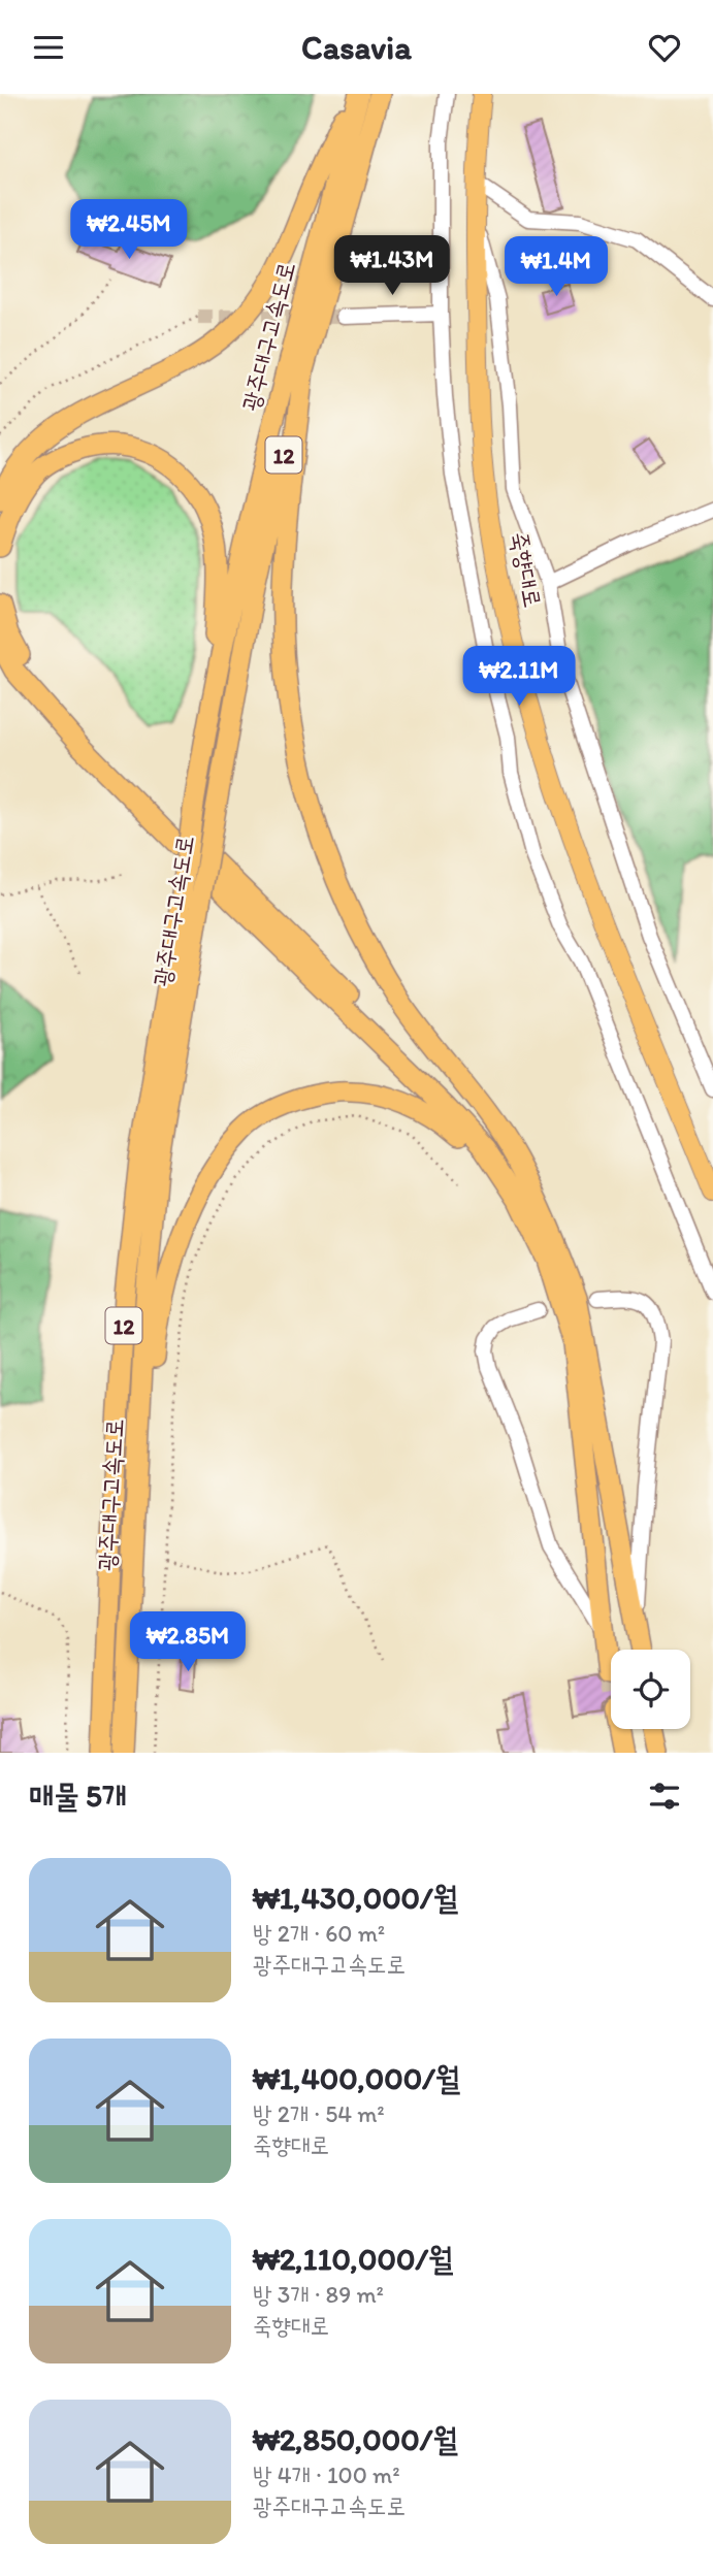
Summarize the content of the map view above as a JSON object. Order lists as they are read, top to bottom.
{
  "streets": {
    "highway": ["광주대구고속도로", "12"],
    "main road": ["죽향대로"]
  },
  "page": {
    "header": "Casavia",
    "price": [
      "₩2.45M",
      "₩1.43M",
      "₩1.4M",
      "₩2.11M",
      "₩2.85M"
    ],
    "heading": "매물 5개",
    "list": [
      {
        "name": "₩1,430,000/월",
        "note": "방 2개 · 60 m² · 광주대구고속도로"
      },
      {
        "name": "₩1,400,000/월",
        "note": "방 2개 · 54 m² · 죽향대로"
      },
      {
        "name": "₩2,110,000/월",
        "note": "방 3개 · 89 m² · 죽향대로"
      },
      {
        "name": "₩2,850,000/월",
        "note": "방 4개 · 100 m² · 광주대구고속도로"
      }
    ]
  }
}
